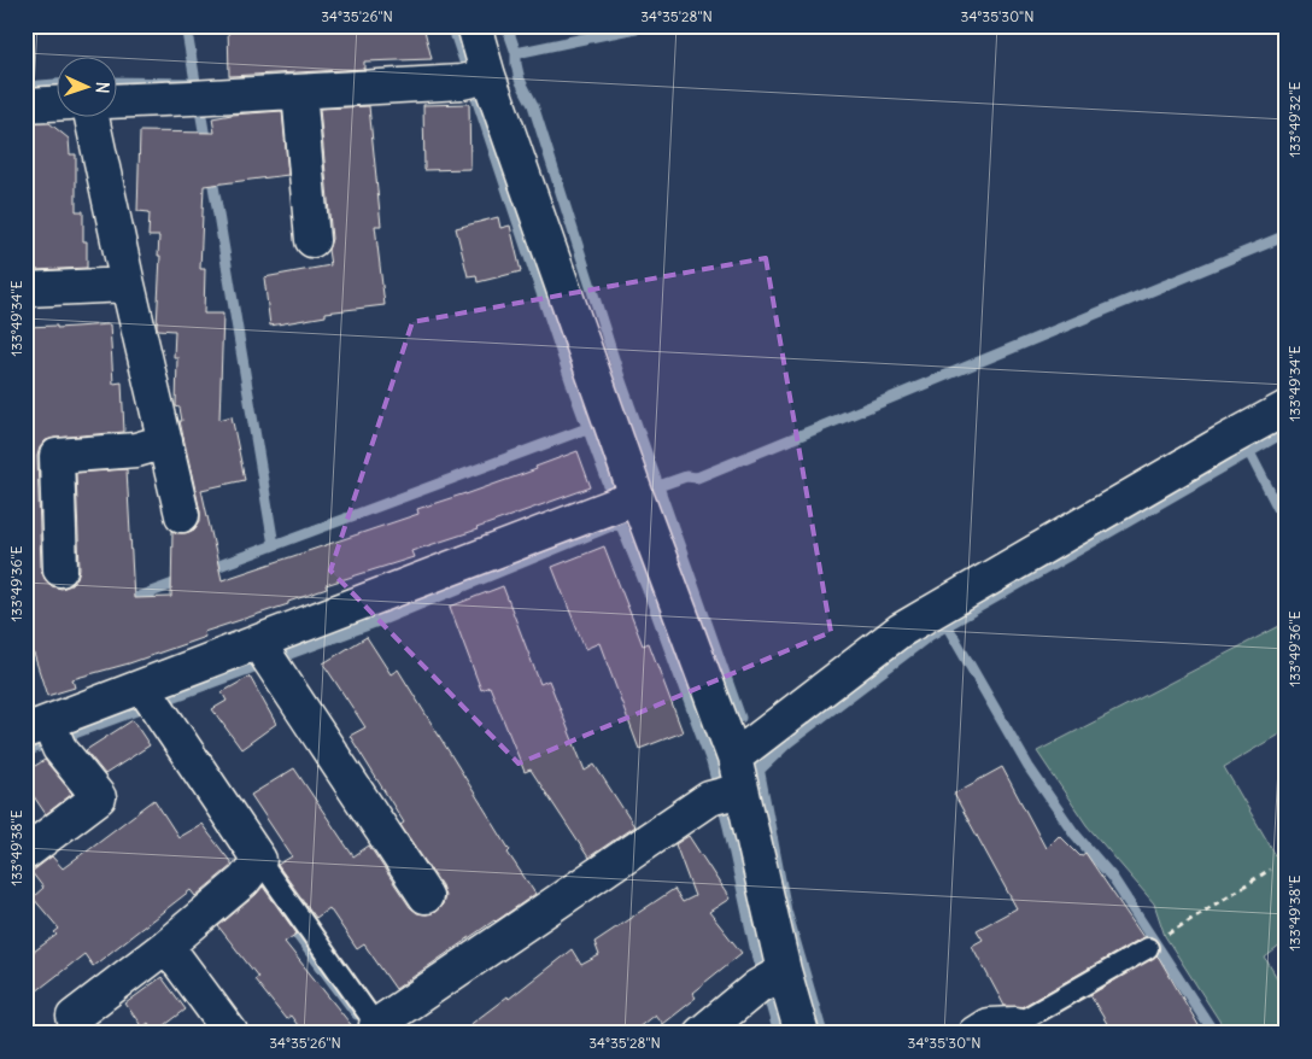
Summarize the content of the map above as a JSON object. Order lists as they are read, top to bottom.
{
  "north": "right",
  "coordinates": [
    "34°35'26\"N",
    "34°35'28\"N",
    "34°35'30\"N",
    "133°49'32\"E",
    "133°49'34\"E",
    "133°49'36\"E",
    "133°49'38\"E"
  ]
}
